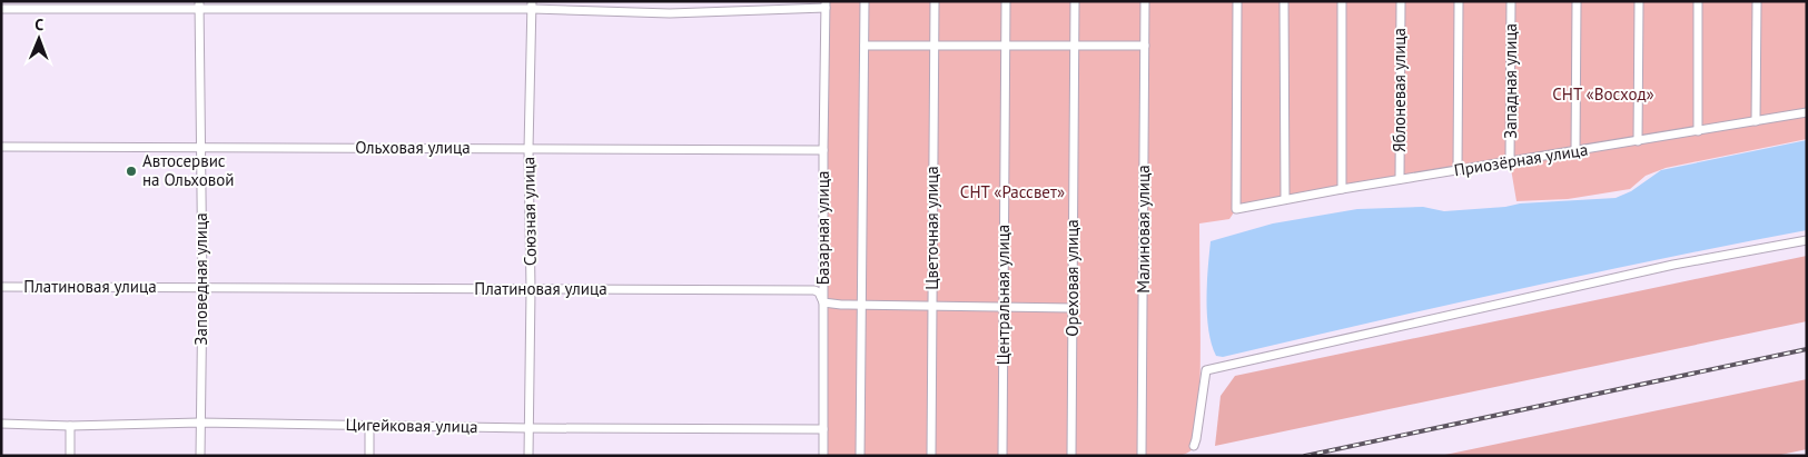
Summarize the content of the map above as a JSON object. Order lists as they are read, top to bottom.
{
  "streets": {
    "street": [
      "Западная улица",
      "Яблоневая улица",
      "Ольховая улица",
      "Приозёрная улица",
      "Союзная улица",
      "Базарная улица",
      "Цветочная улица",
      "Малиновая улица",
      "Ореховая улица",
      "Заповедная улица",
      "Платиновая улица",
      "Центральная улица",
      "Цигейковая улица"
    ]
  },
  "crossings": [
    ["Западная улица", "Приозёрная улица"],
    ["Яблоневая улица", "Приозёрная улица"],
    ["Ольховая улица", "Союзная улица"],
    ["Ольховая улица", "Базарная улица"],
    ["Ольховая улица", "Заповедная улица"],
    ["Союзная улица", "Платиновая улица"],
    ["Союзная улица", "Цигейковая улица"],
    ["Базарная улица", "Платиновая улица"],
    ["Базарная улица", "Цигейковая улица"],
    ["Цветочная улица", "Платиновая улица"],
    ["Ореховая улица", "Платиновая улица"],
    ["Заповедная улица", "Платиновая улица"],
    ["Заповедная улица", "Цигейковая улица"],
    ["Платиновая улица", "Центральная улица"]
  ],
  "parks": ["СНТ «Восход»", "СНТ «Рассвет»"],
  "places": ["Автосервис на Ольховой"],
  "north": "top"
}
